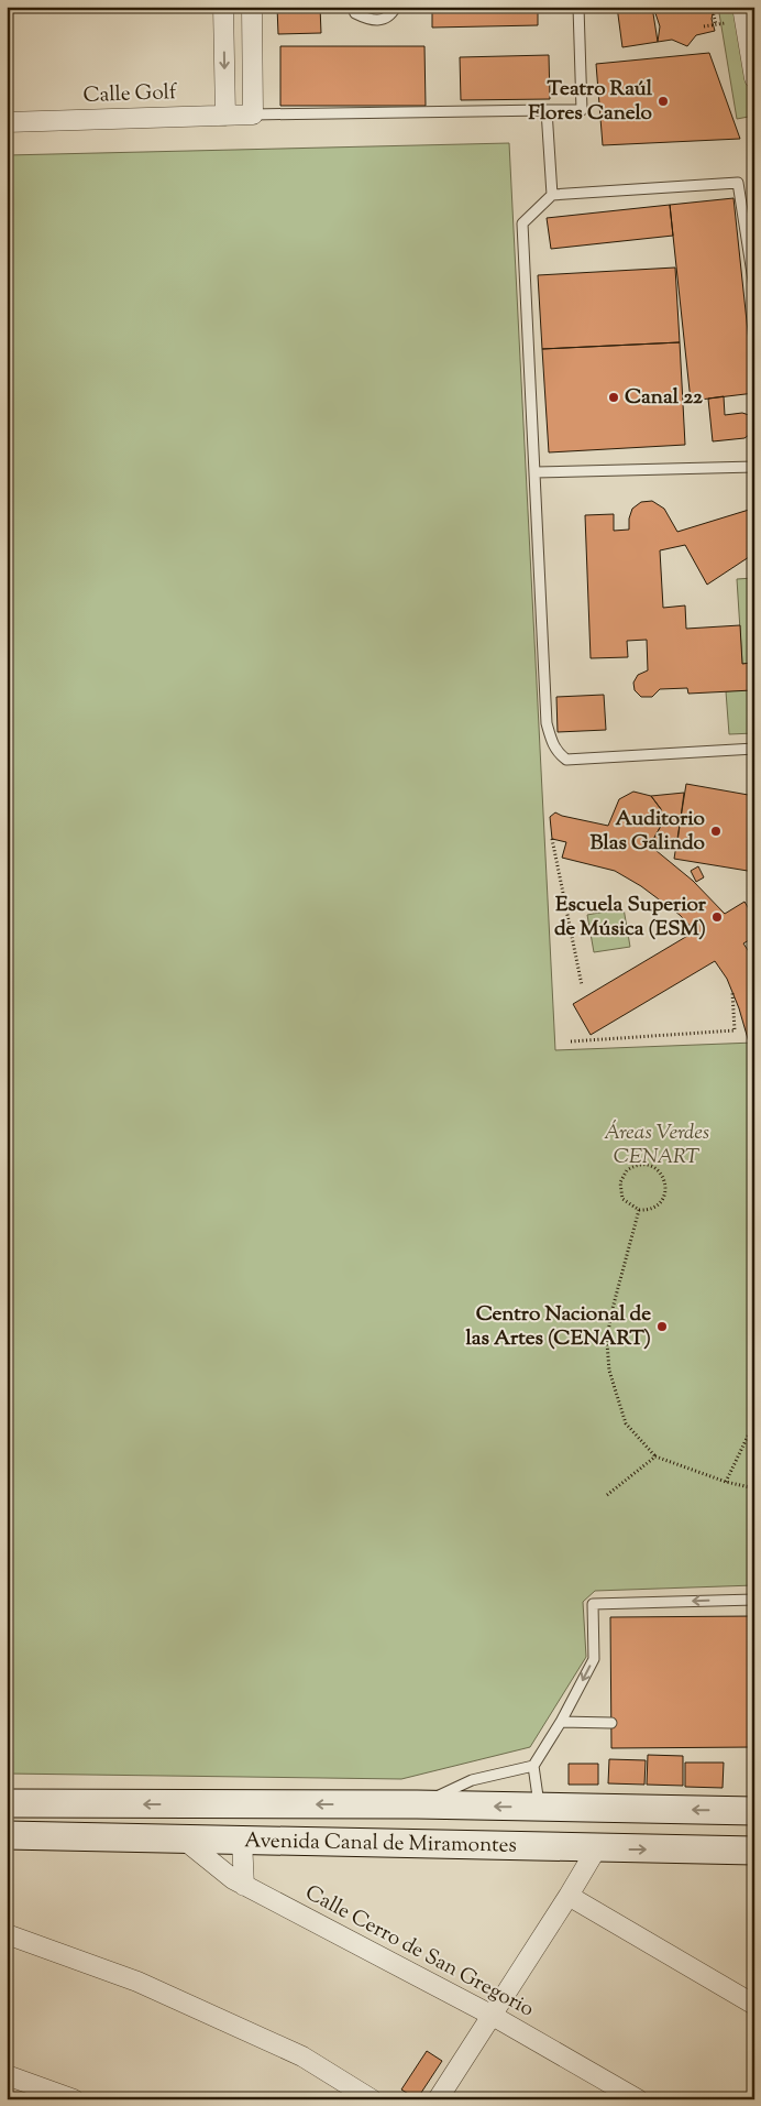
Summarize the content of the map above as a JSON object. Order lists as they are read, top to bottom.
{
  "streets": {
    "main road": ["Avenida Canal de Miramontes"],
    "street": ["Calle Golf", "Calle Cerro de San Gregorio"]
  },
  "crossings": [
    ["Avenida Canal de Miramontes", "Calle Cerro de San Gregorio"]
  ],
  "parks": ["Áreas Verdes CENART"],
  "places": [
    "Teatro Raúl Flores Canelo",
    "Canal 22",
    "Auditorio Blas Galindo",
    "Escuela Superior de Música (ESM)",
    "Centro Nacional de las Artes (CENART)"
  ]
}
